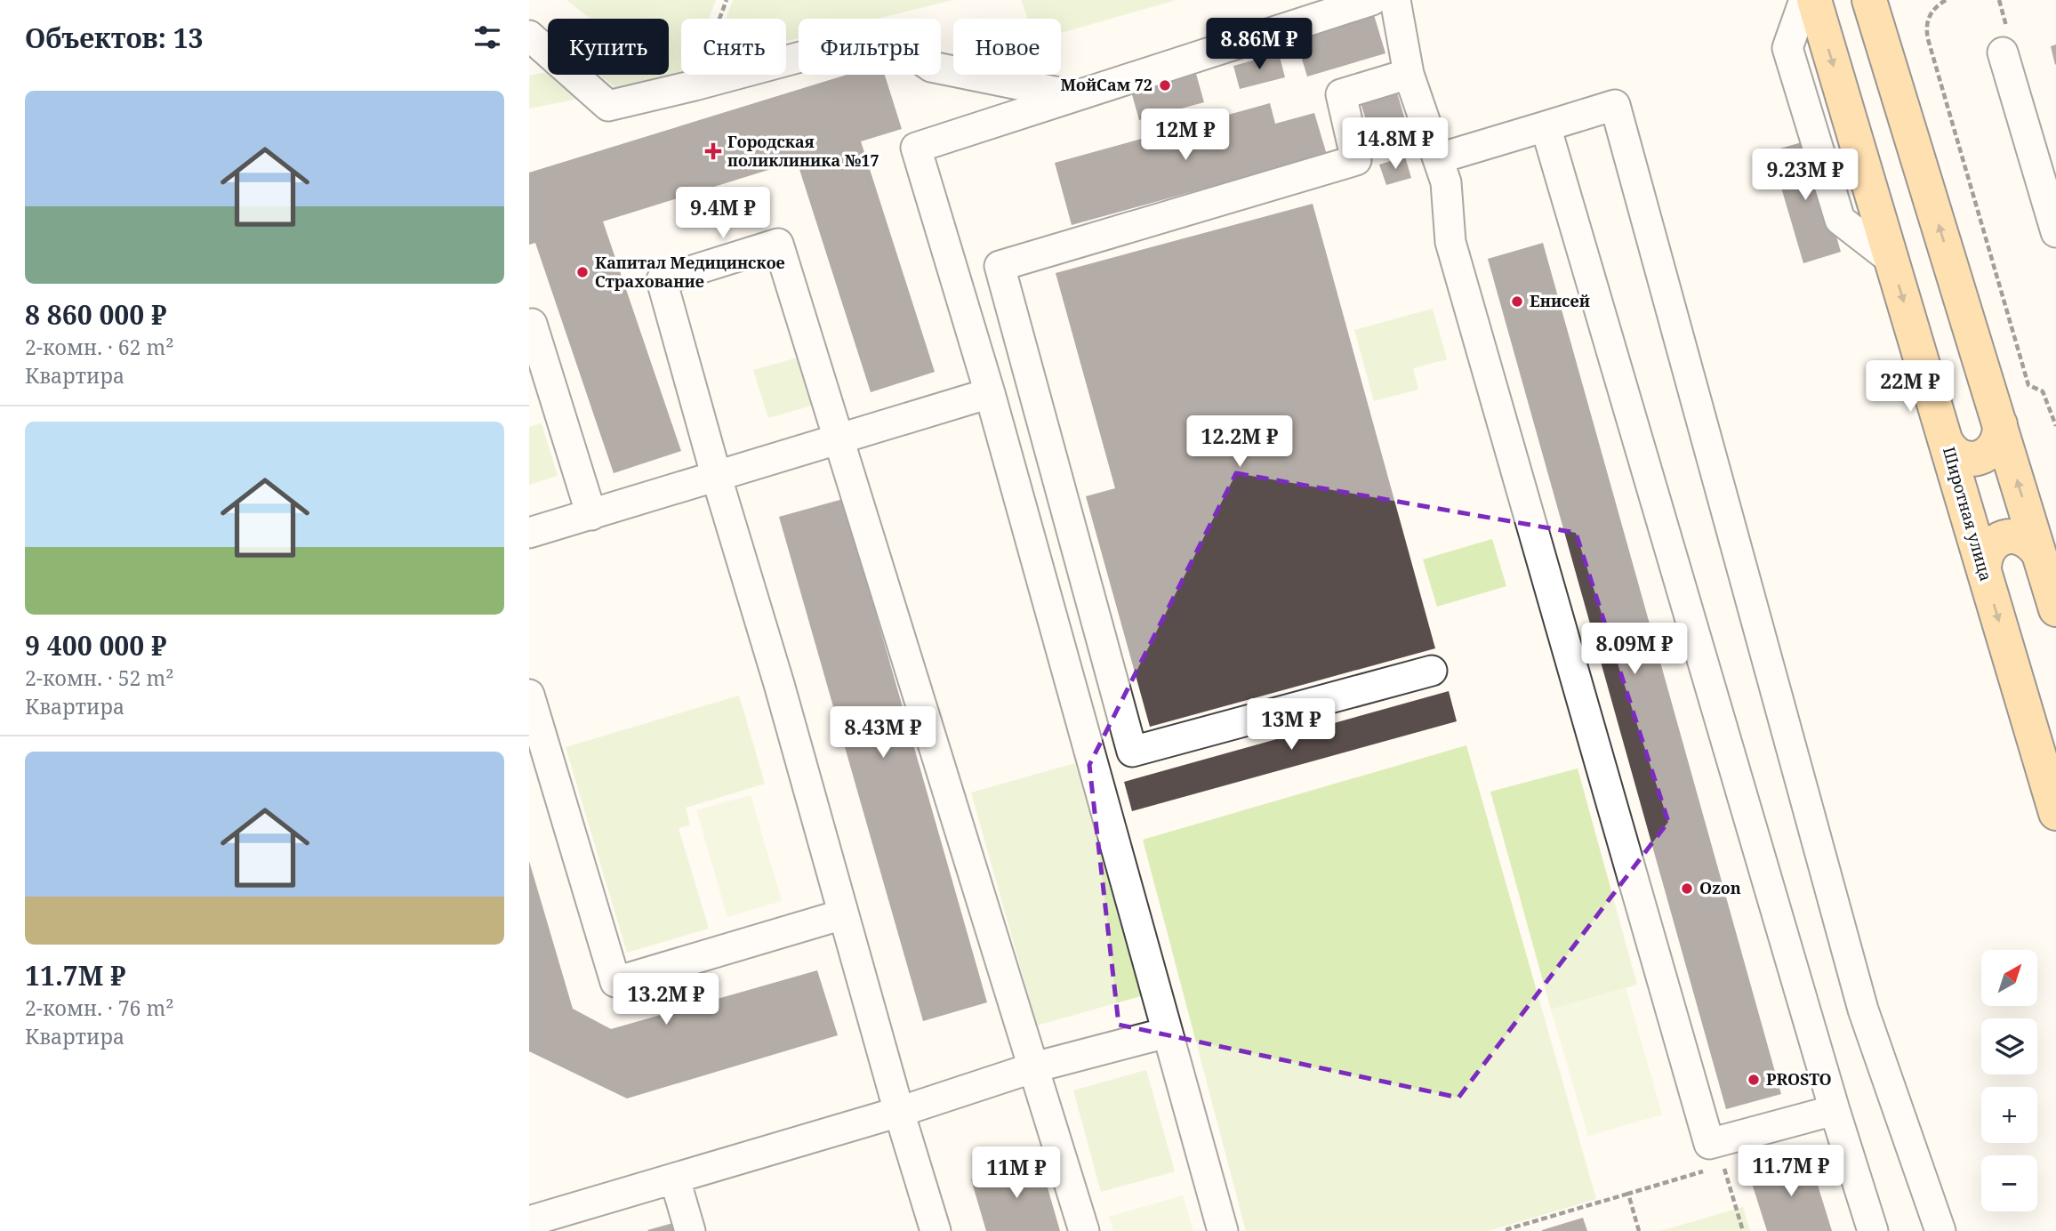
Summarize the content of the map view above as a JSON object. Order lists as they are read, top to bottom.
{
  "streets": {
    "main road": ["Широтная улица"]
  },
  "places": {
    "other": [
      "МойСам 72",
      "Капитал Медицинское Страхование",
      "Енисей",
      "Ozon",
      "PROSTO"
    ],
    "health": ["Городская поликлиника №17"]
  },
  "north": "top right",
  "page": {
    "heading": "Объектов: 13",
    "price": [
      "8.86M ₽",
      "12M ₽",
      "14.8M ₽",
      "9.23M ₽",
      "9.4M ₽",
      "22M ₽",
      "12.2M ₽",
      "8.09M ₽",
      "13M ₽",
      "8.43M ₽",
      "13.2M ₽",
      "11.7M ₽",
      "11M ₽"
    ],
    "chip": [
      "Купить",
      "Снять",
      "Фильтры",
      "Новое"
    ],
    "list": [
      {
        "name": "8 860 000 ₽",
        "note": "2-комн. · 62 m² · Квартира"
      },
      {
        "name": "9 400 000 ₽",
        "note": "2-комн. · 52 m² · Квартира"
      },
      {
        "name": "11.7M ₽",
        "note": "2-комн. · 76 m² · Квартира"
      }
    ],
    "map_buttons": ["+", "−"]
  }
}
